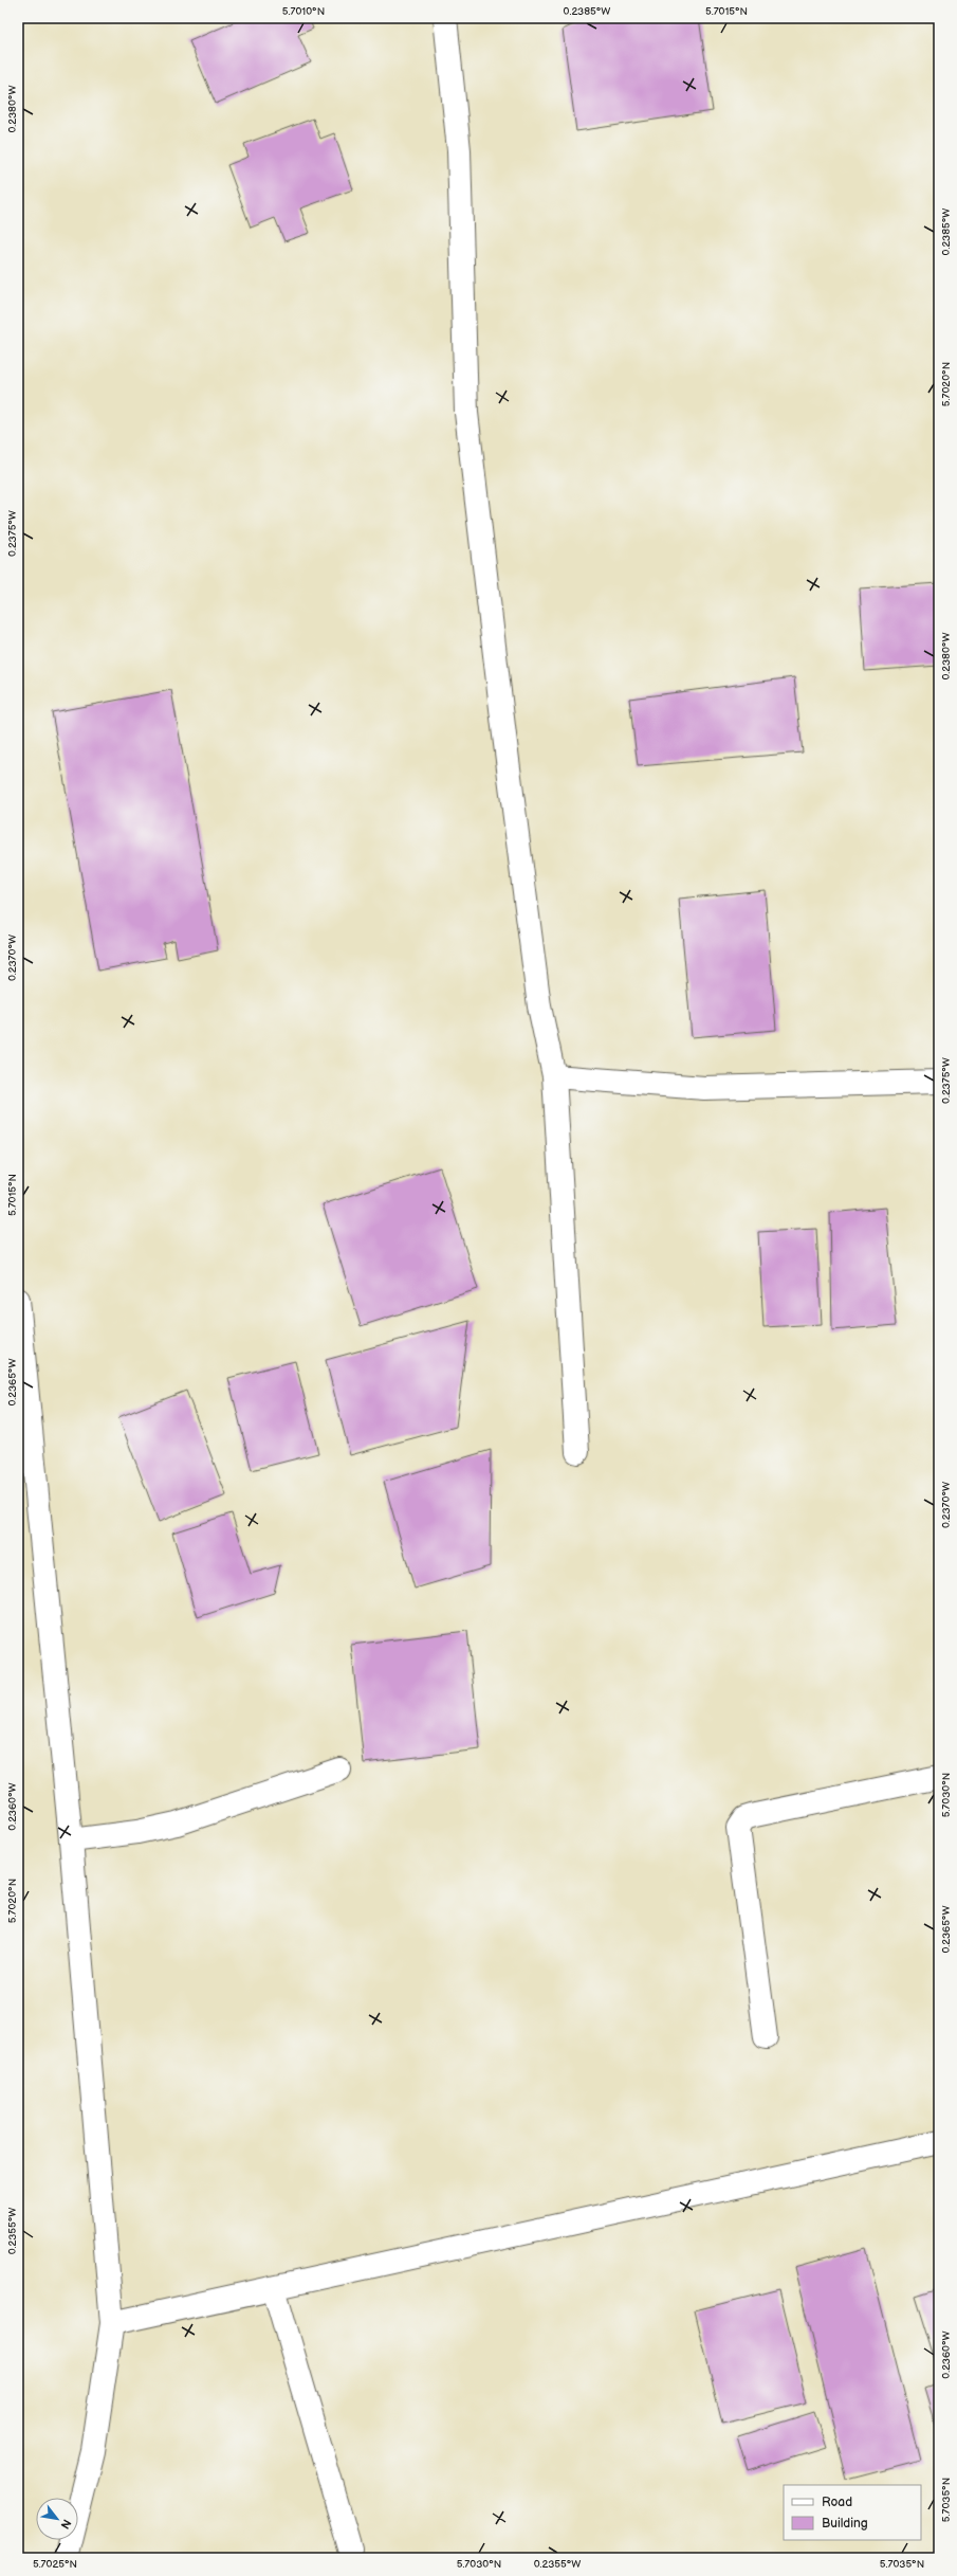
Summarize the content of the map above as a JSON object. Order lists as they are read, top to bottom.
{
  "legend": ["Road", "Building"],
  "north": "bottom right",
  "coordinates": [
    "5.7010°N",
    "0.2385°W",
    "5.7015°N",
    "0.2380°W",
    "5.7020°N",
    "0.2375°W",
    "0.2370°W",
    "0.2365°W",
    "5.7030°N",
    "0.2360°W",
    "0.2355°W",
    "5.7035°N",
    "5.7025°N"
  ]
}
